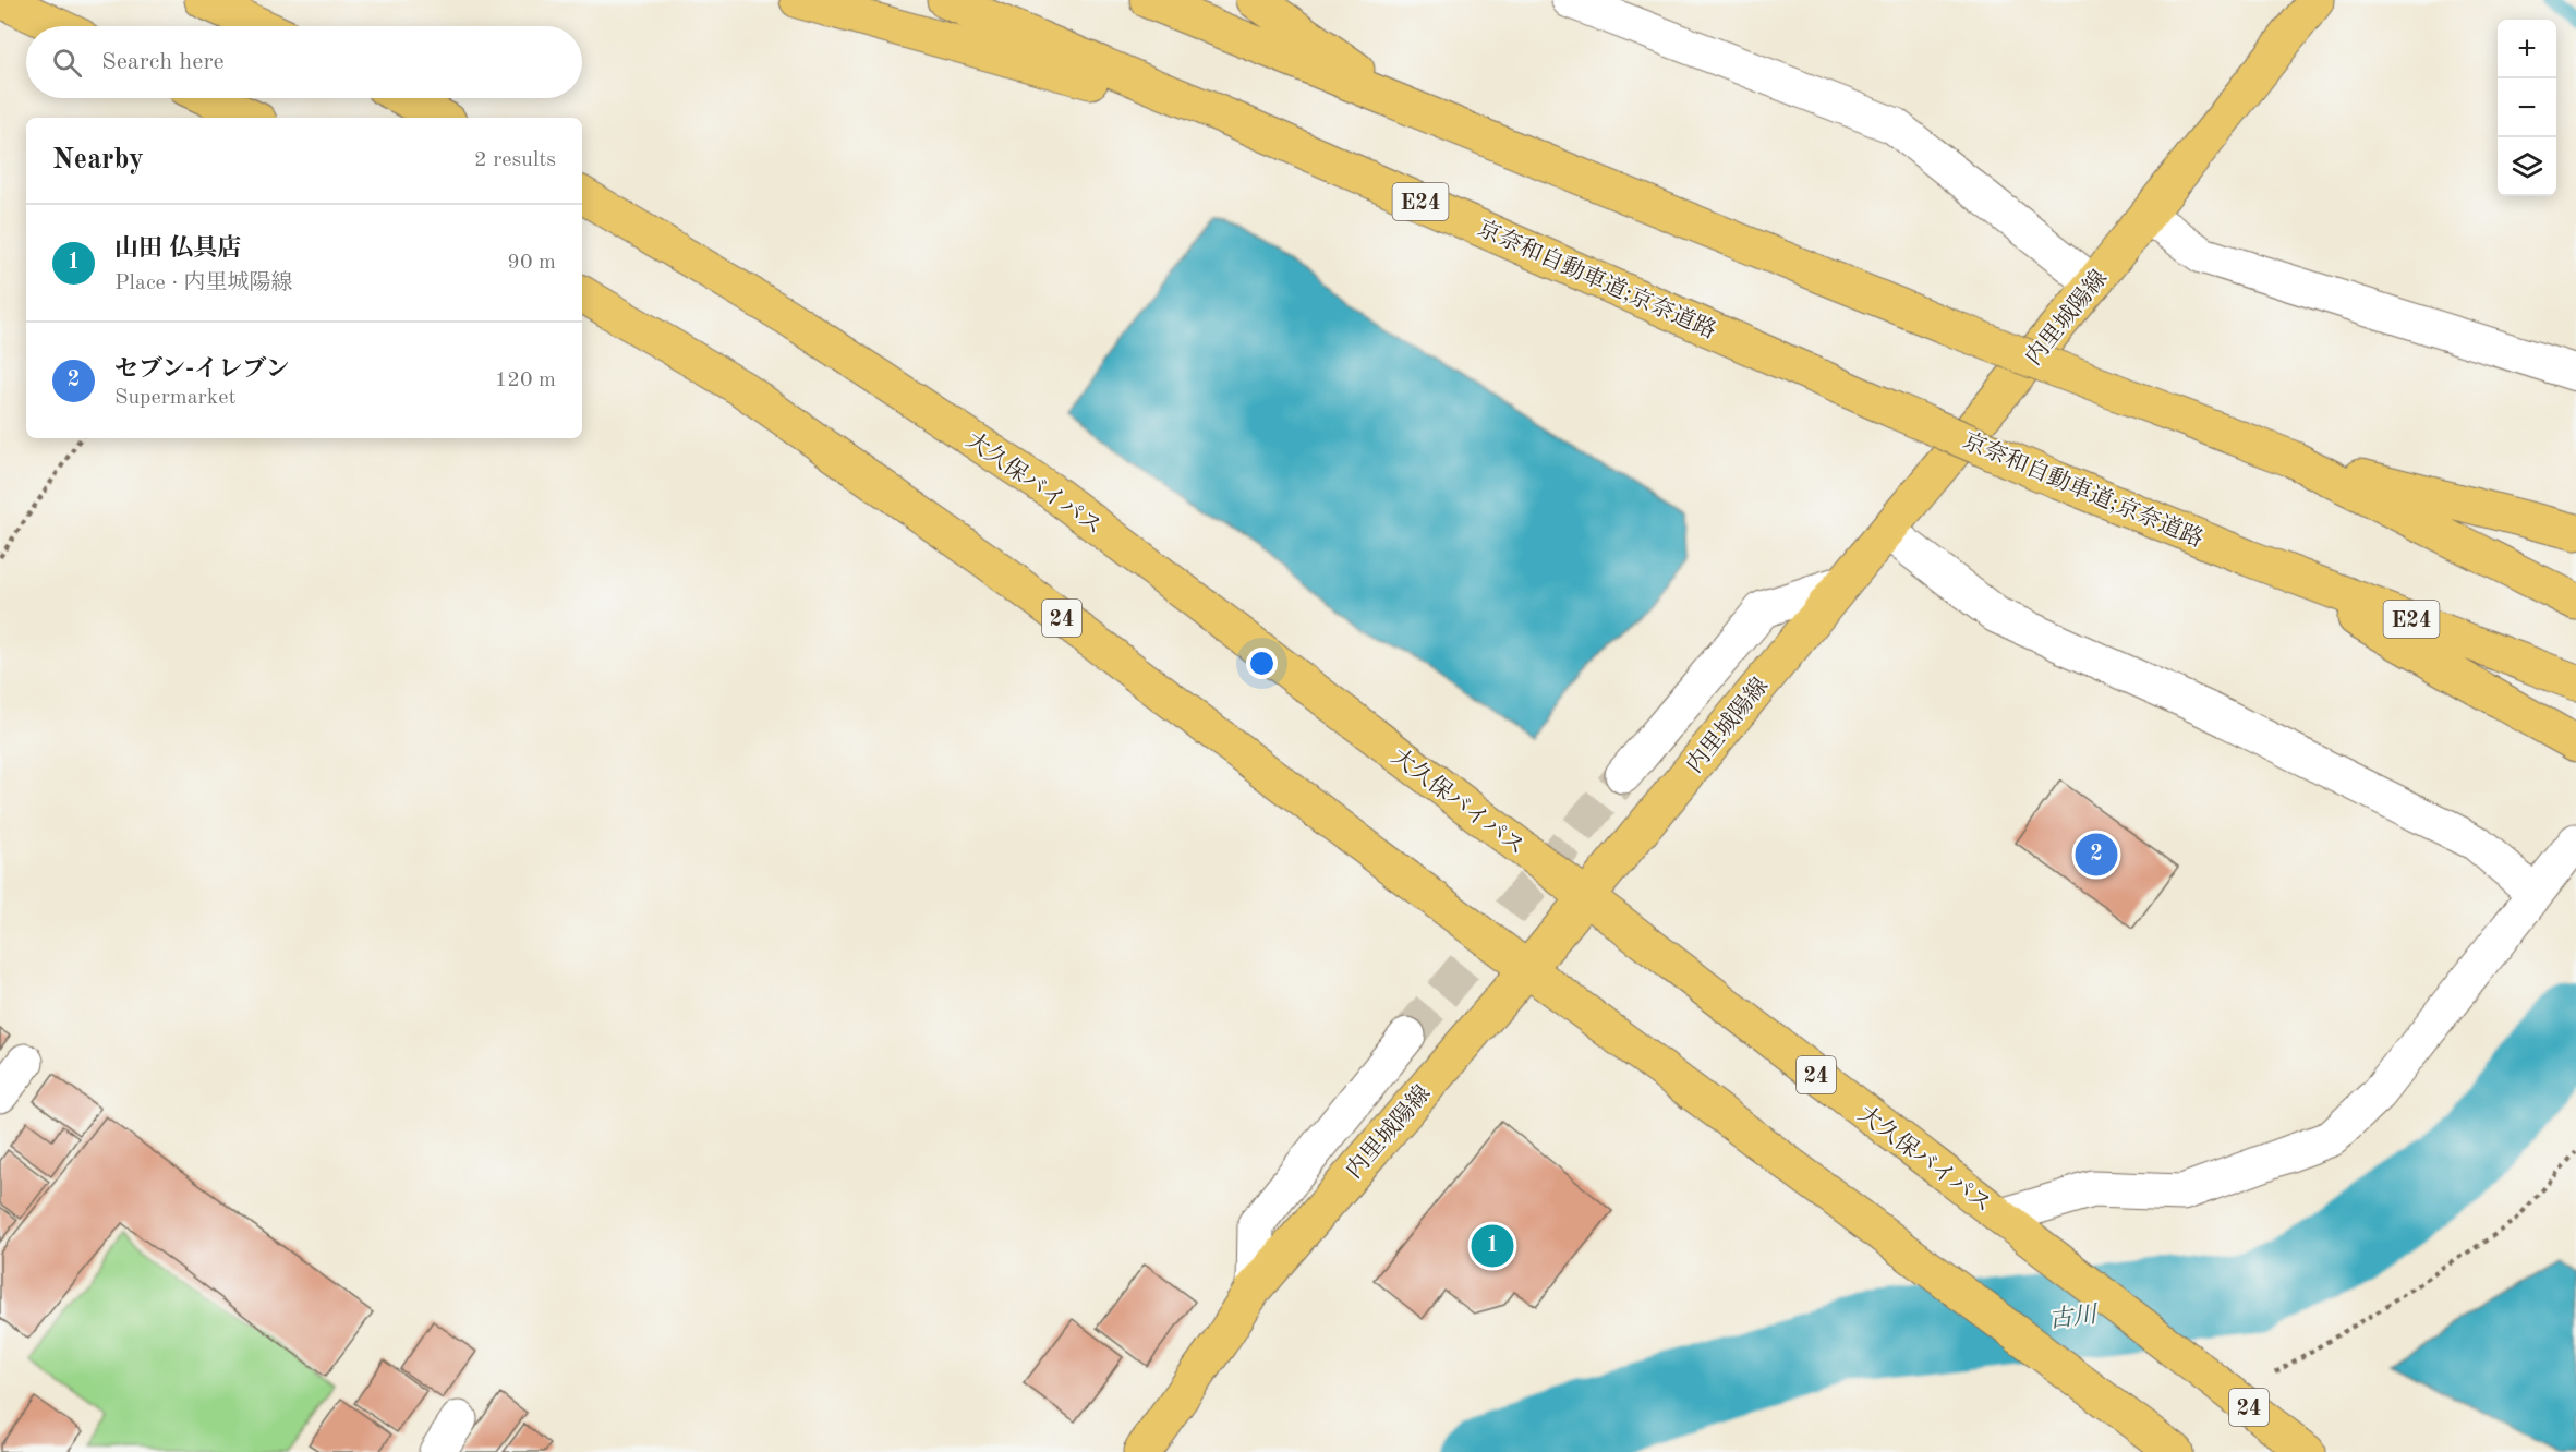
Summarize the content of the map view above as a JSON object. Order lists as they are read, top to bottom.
{
  "streets": {
    "main road": [
      "E24",
      "京奈和自動車道;京奈道路",
      "内里城陽線",
      "大久保バイパス",
      "24"
    ]
  },
  "crossings": [
    ["E24", "京奈和自動車道;京奈道路"],
    ["内里城陽線", "大久保バイパス"],
    ["内里城陽線", "24"]
  ],
  "water": ["古川"],
  "page": {
    "map_buttons": ["+", "−"],
    "search": "Search here",
    "heading": ["Nearby", "2 results"],
    "list": [
      {
        "mark": "1",
        "name": "山田 仏具店",
        "note": "Place · 内里城陽線",
        "value": "90 m"
      },
      {
        "mark": "2",
        "name": "セブン-イレブン",
        "note": "Supermarket",
        "value": "120 m"
      }
    ],
    "pins": ["2", "1"]
  }
}
